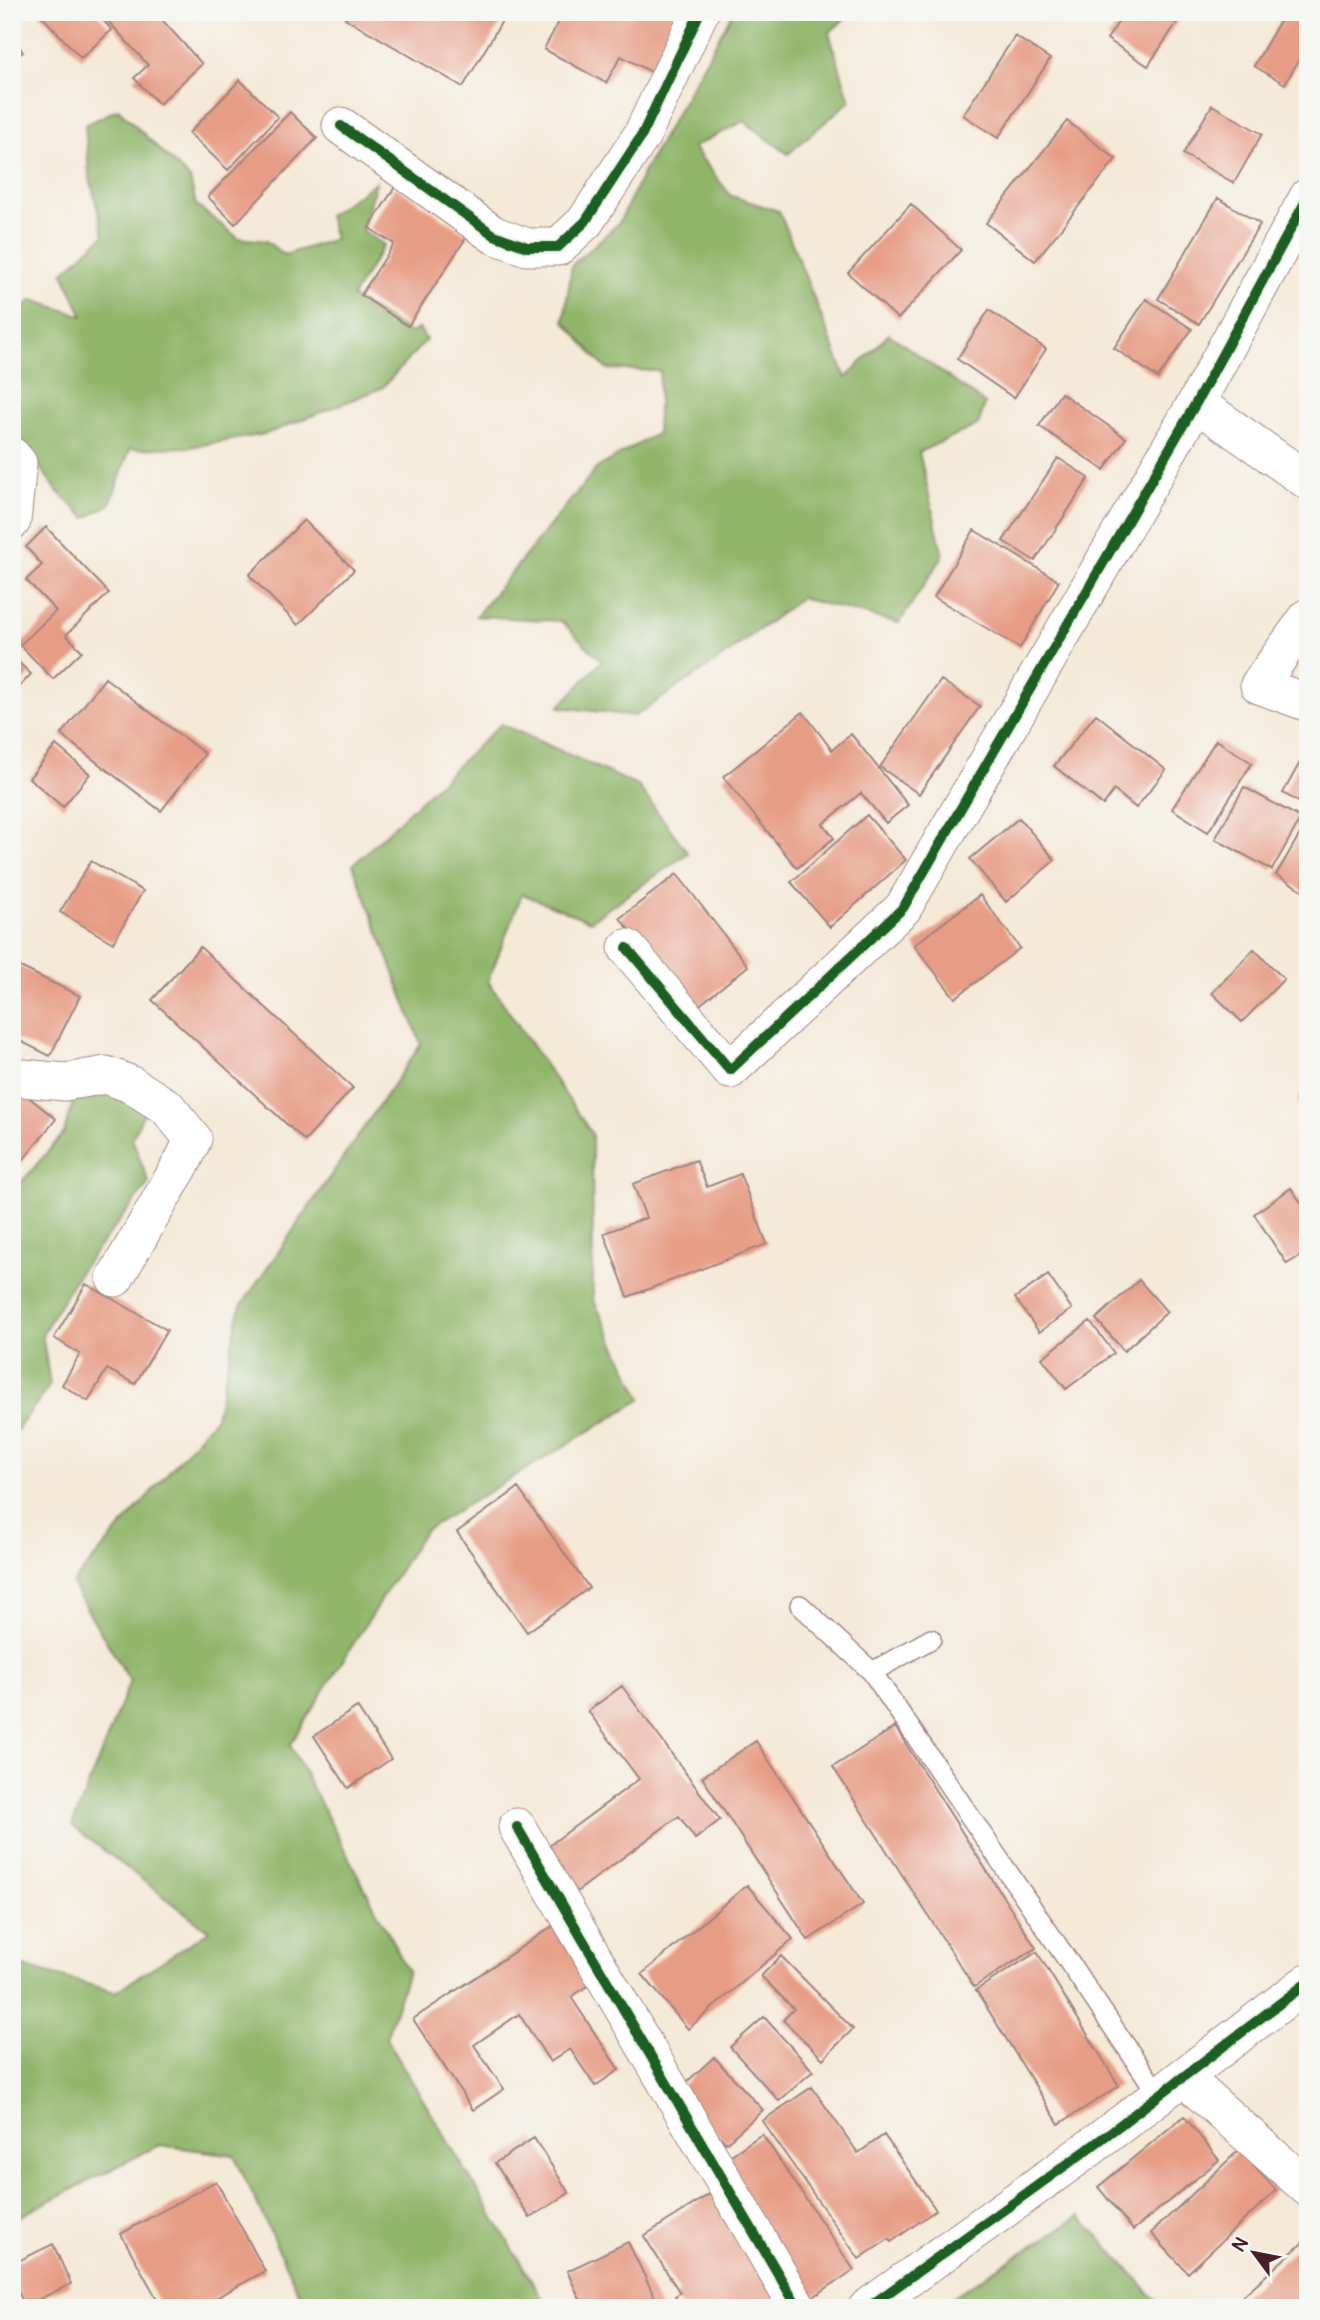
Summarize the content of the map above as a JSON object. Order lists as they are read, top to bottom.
{
  "north": "top left"
}
